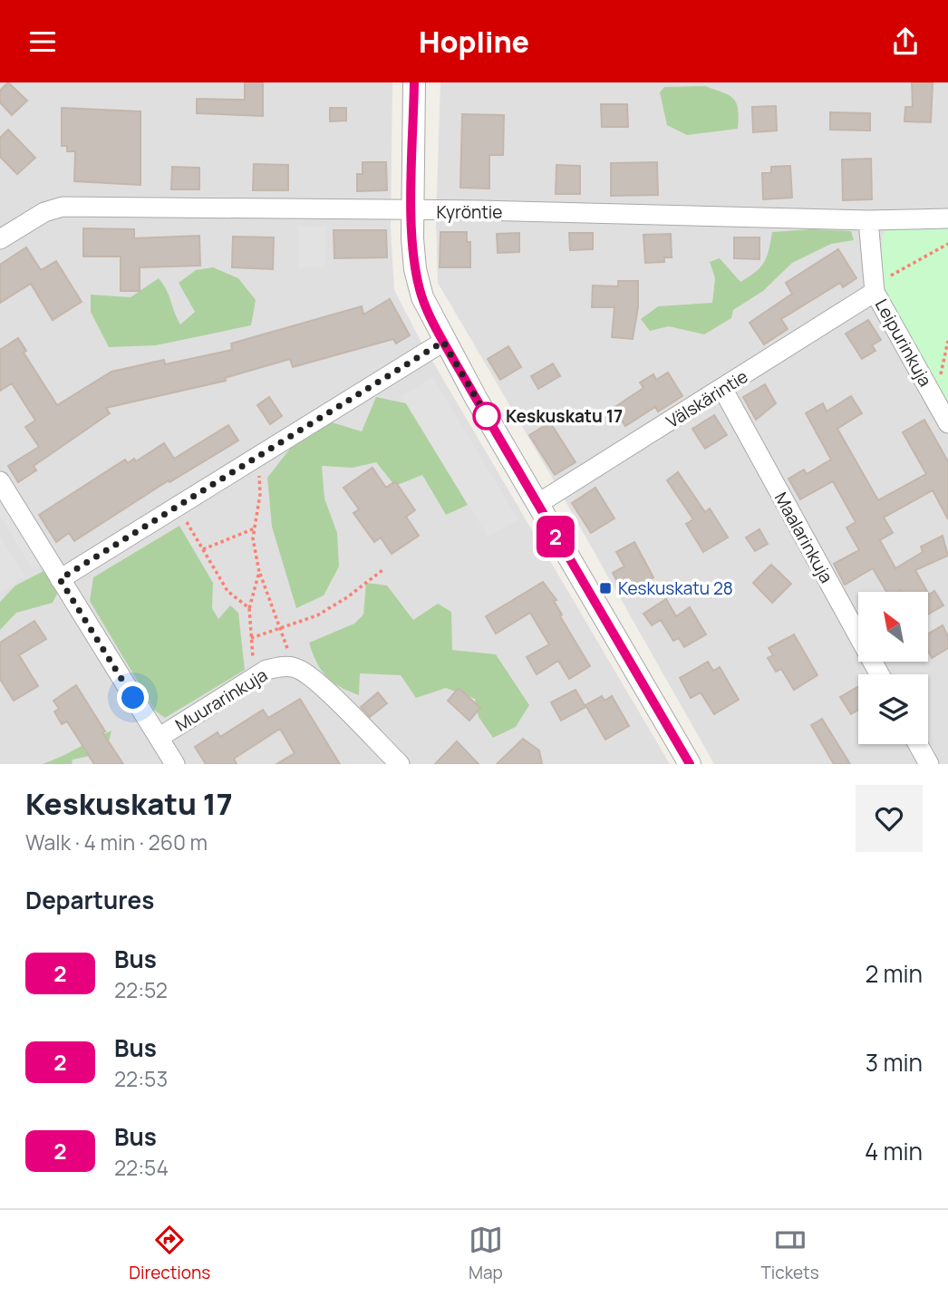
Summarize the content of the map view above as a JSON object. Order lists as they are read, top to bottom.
{
  "streets": {
    "street": [
      "Kyröntie",
      "Leipurinkuja",
      "Välskärintie",
      "Maalarinkuja",
      "Muurarinkuja"
    ]
  },
  "crossings": [
    ["Kyröntie", "Leipurinkuja"],
    ["Leipurinkuja", "Välskärintie"],
    ["Välskärintie", "Maalarinkuja"]
  ],
  "places": {
    "other": ["Keskuskatu 17"],
    "transit": ["Keskuskatu 28"]
  },
  "lines": ["bus line 2"],
  "north": "top left",
  "page": {
    "header": "Hopline",
    "on_map": "2",
    "heading": [
      ["Keskuskatu 17", "Walk · 4 min · 260 m"],
      "Departures"
    ],
    "list": [
      {
        "mark": "2",
        "name": "Bus",
        "note": "22:52",
        "value": "2 min"
      },
      {
        "mark": "2",
        "name": "Bus",
        "note": "22:53",
        "value": "3 min"
      },
      {
        "mark": "2",
        "name": "Bus",
        "note": "22:54",
        "value": "4 min"
      }
    ],
    "tabs": ["Directions", "Map", "Tickets"]
  }
}
